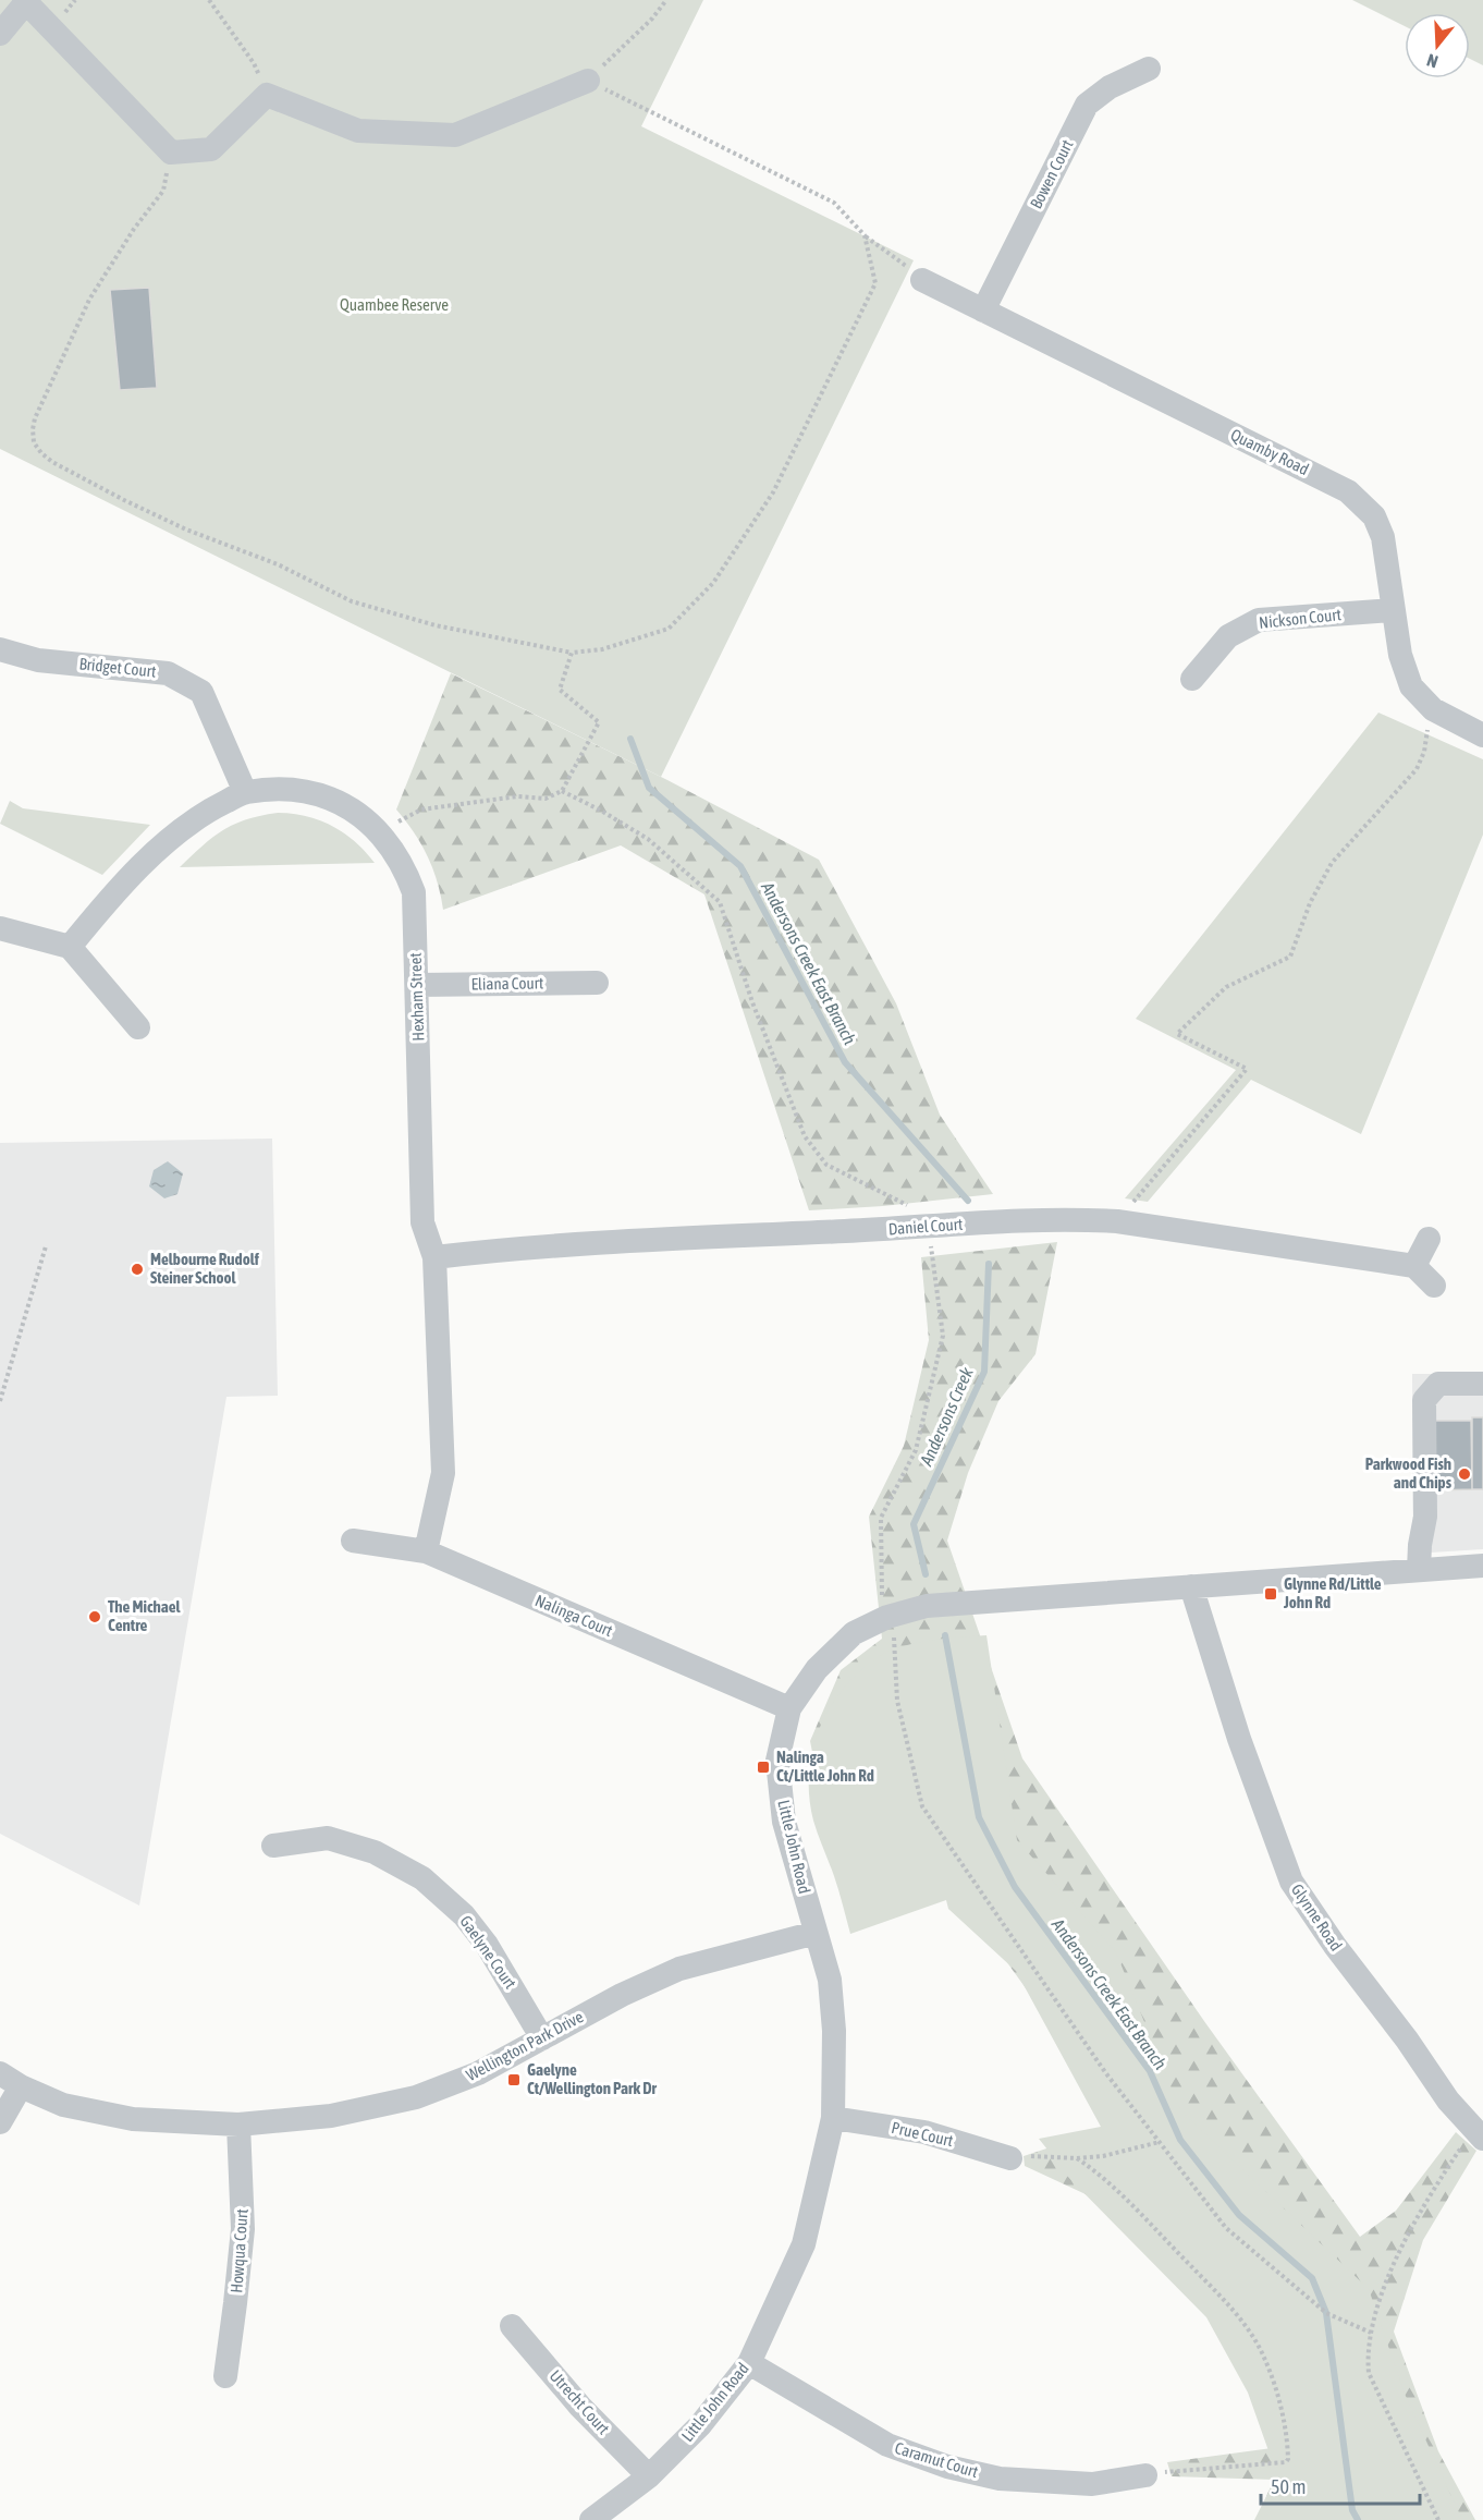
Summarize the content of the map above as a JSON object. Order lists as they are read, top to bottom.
{
  "streets": {
    "street": [
      "Bowen Court",
      "Quamby Road",
      "Nickson Court",
      "Bridget Court",
      "Eliana Court",
      "Hexham Street",
      "Daniel Court",
      "Nalinga Court",
      "Little John Road",
      "Glynne Road",
      "Gaelyne Court",
      "Wellington Park Drive",
      "Prue Court",
      "Howqua Court",
      "Utrecht Court",
      "Caramut Court"
    ]
  },
  "crossings": [
    ["Bowen Court", "Quamby Road"],
    ["Quamby Road", "Nickson Court"],
    ["Bridget Court", "Hexham Street"],
    ["Eliana Court", "Hexham Street"],
    ["Hexham Street", "Daniel Court"],
    ["Hexham Street", "Nalinga Court"],
    ["Nalinga Court", "Little John Road"],
    ["Little John Road", "Glynne Road"],
    ["Little John Road", "Wellington Park Drive"],
    ["Little John Road", "Prue Court"],
    ["Little John Road", "Utrecht Court"],
    ["Little John Road", "Caramut Court"],
    ["Gaelyne Court", "Wellington Park Drive"],
    ["Wellington Park Drive", "Howqua Court"]
  ],
  "water": ["Andersons Creek East Branch", "Andersons Creek"],
  "parks": ["Quambee Reserve"],
  "places": {
    "other": ["Melbourne Rudolf Steiner School", "Parkwood Fish and Chips", "The Michael Centre"],
    "transit": ["Glynne Rd/Little John Rd", "Nalinga Ct/Little John Rd", "Gaelyne Ct/Wellington Park Dr"]
  },
  "scale_bar": "50 m",
  "north": "bottom"
}
